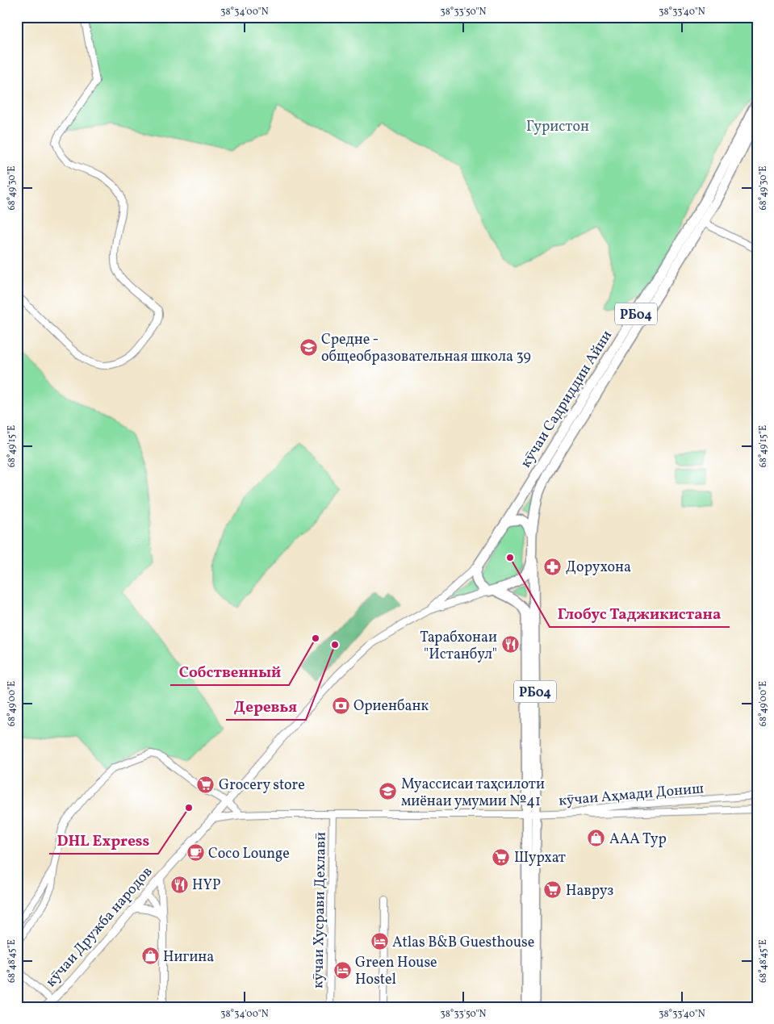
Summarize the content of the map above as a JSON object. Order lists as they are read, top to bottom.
{
  "streets": {
    "highway": ["РБ04", "кӯчаи Садриддин Айни"],
    "main road": ["кӯчаи Дружба народов"],
    "street": ["кӯчаи Аҳмади Дониш", "кӯчаи Хусрави Дехлавӣ"]
  },
  "crossings": [
    ["РБ04", "кӯчаи Садриддин Айни"],
    ["РБ04", "кӯчаи Аҳмади Дониш"],
    ["кӯчаи Аҳмади Дониш", "кӯчаи Хусрави Дехлавӣ"],
    ["кӯчаи Аҳмади Дониш", "кӯчаи Дружба народов"]
  ],
  "parks": ["Гуристон"],
  "places": {
    "school or university": ["Средне - общеобразовательная школа 39", "Муассисаи таҳсилоти миёнаи умумии №41"],
    "other": [
      "Глобус Таджикистана",
      "Собственный",
      "Деревья",
      "DHL Express"
    ],
    "pharmacy": ["Дорухона"],
    "restaurant": ["Тарабхонаи \"Истанбул\"", "HYP"],
    "bank": ["Ориенбанк"],
    "supermarket": ["Grocery store", "Шурхат", "Навруз"],
    "shop": ["ААА Тур", "Нигина"],
    "cafe": ["Coco Lounge"],
    "hotel": ["Atlas B&B Guesthouse", "Green House Hostel"]
  },
  "coordinates": [
    "38°34'00\"N",
    "38°33'50\"N",
    "38°33'40\"N",
    "68°49'30\"E",
    "68°49'15\"E",
    "68°49'00\"E",
    "68°48'45\"E"
  ]
}
